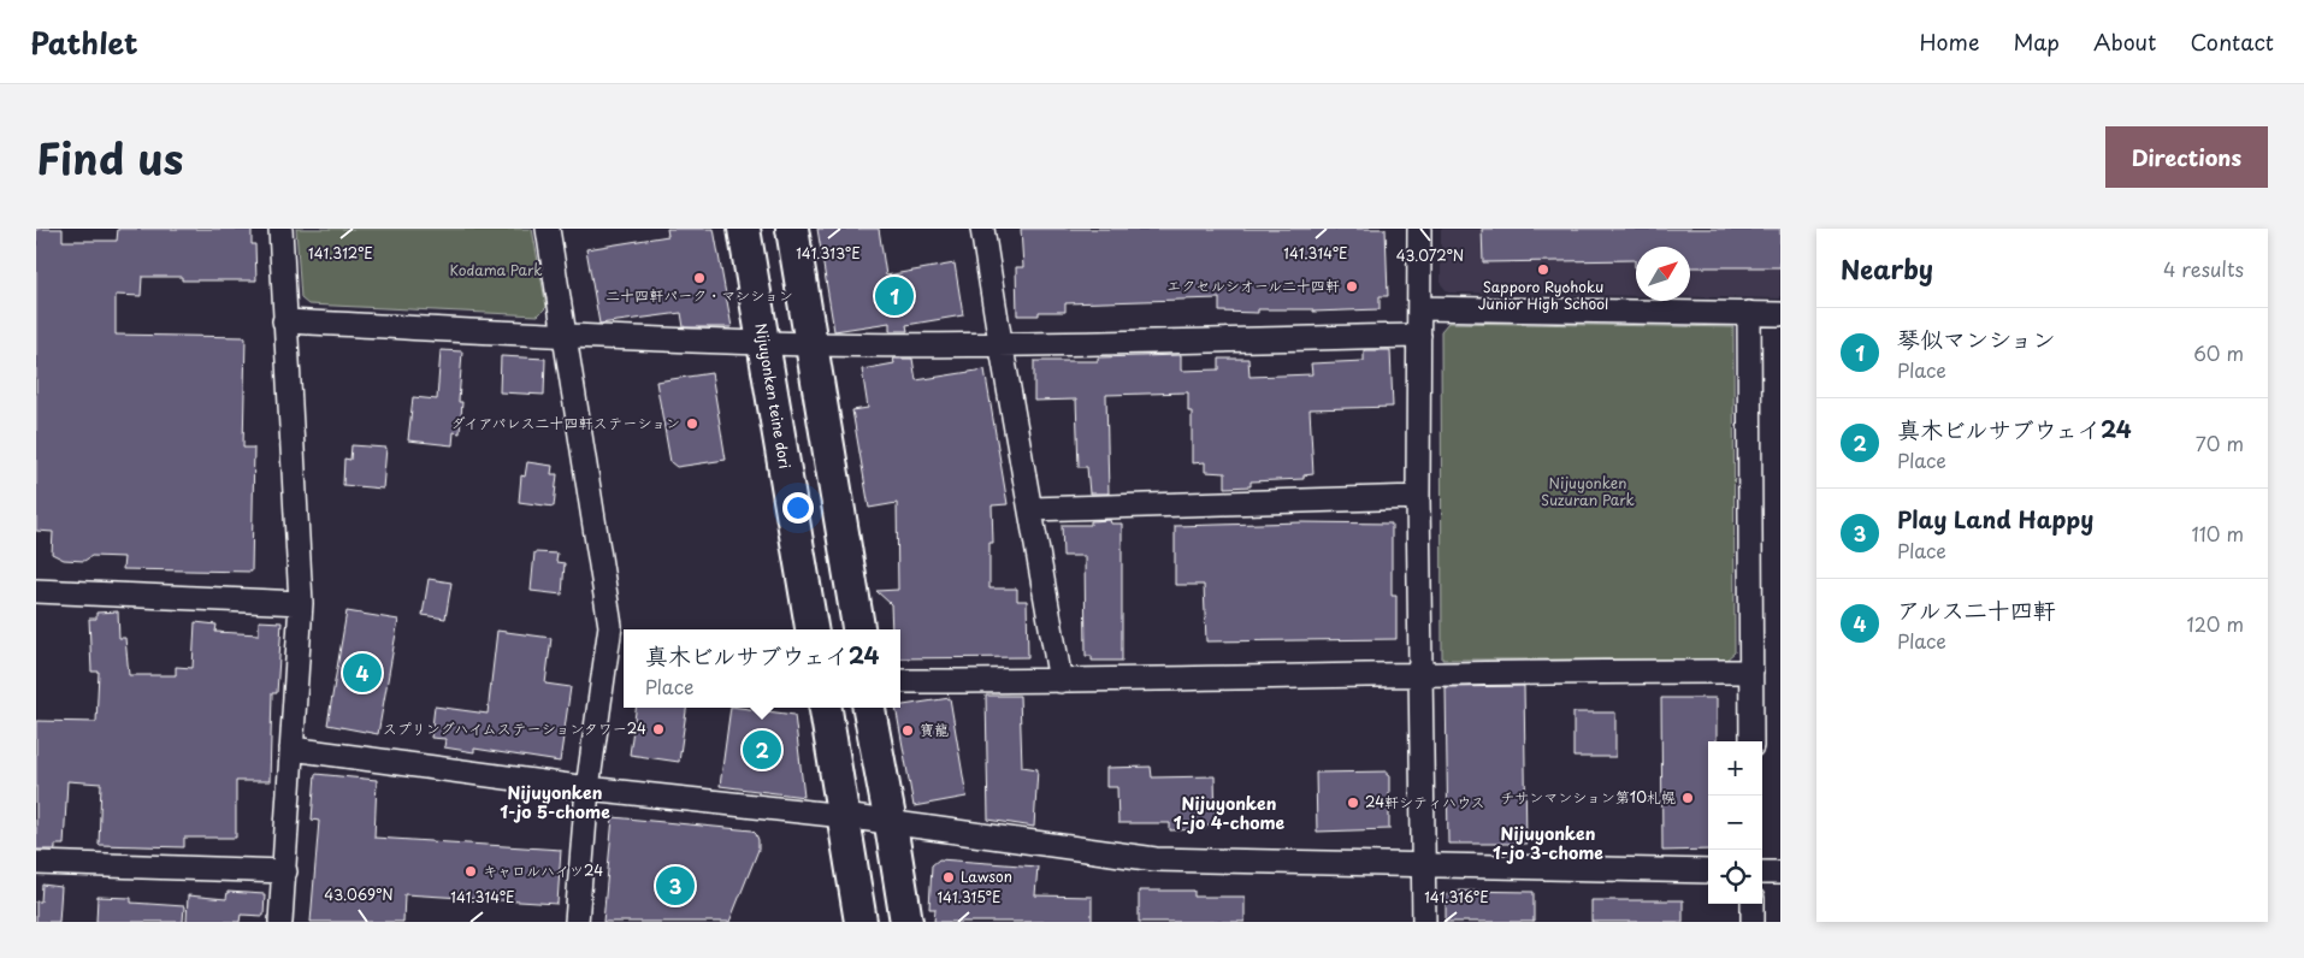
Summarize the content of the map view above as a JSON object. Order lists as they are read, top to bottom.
{
  "streets": {
    "street": ["Nijuyonken teine dori"]
  },
  "districts": ["Nijuyonken 1-jo 5-chome", "Nijuyonken 1-jo 4-chome", "Nijuyonken 1-jo 3-chome"],
  "parks": ["Kodama Park", "Nijuyonken Suzuran Park"],
  "places": [
    "Sapporo Ryohoku Junior High School",
    "二十四軒パーク・マンション",
    "エクセルシオール二十四軒",
    "ダイアパレス二十四軒ステーション",
    "スプリングハイムステーションタワー24",
    "寶龍",
    "チサンマンション第10札幌",
    "24軒シティハウス",
    "キャロルハイツ24",
    "Lawson"
  ],
  "north": "top right",
  "page": {
    "header": "Pathlet",
    "nav": [
      "Home",
      "Map",
      "About",
      "Contact"
    ],
    "title": "Find us",
    "buttons": "Directions",
    "heading": ["Nearby", "4 results"],
    "pins": [
      "1",
      "4",
      "2",
      "3"
    ],
    "list": [
      {
        "mark": "1",
        "name": "琴似マンション",
        "note": "Place",
        "value": "60 m"
      },
      {
        "mark": "2",
        "name": "真木ビルサブウェイ24",
        "note": "Place",
        "value": "70 m"
      },
      {
        "mark": "3",
        "name": "Play Land Happy",
        "note": "Place",
        "value": "110 m"
      },
      {
        "mark": "4",
        "name": "アルス二十四軒",
        "note": "Place",
        "value": "120 m"
      }
    ],
    "popup": ["真木ビルサブウェイ24", "Place"],
    "map_buttons": ["+", "−"]
  },
  "coordinates": [
    "141.312°E",
    "141.313°E",
    "141.314°E",
    "43.072°N",
    "43.069°N",
    "141.315°E",
    "141.316°E"
  ]
}
